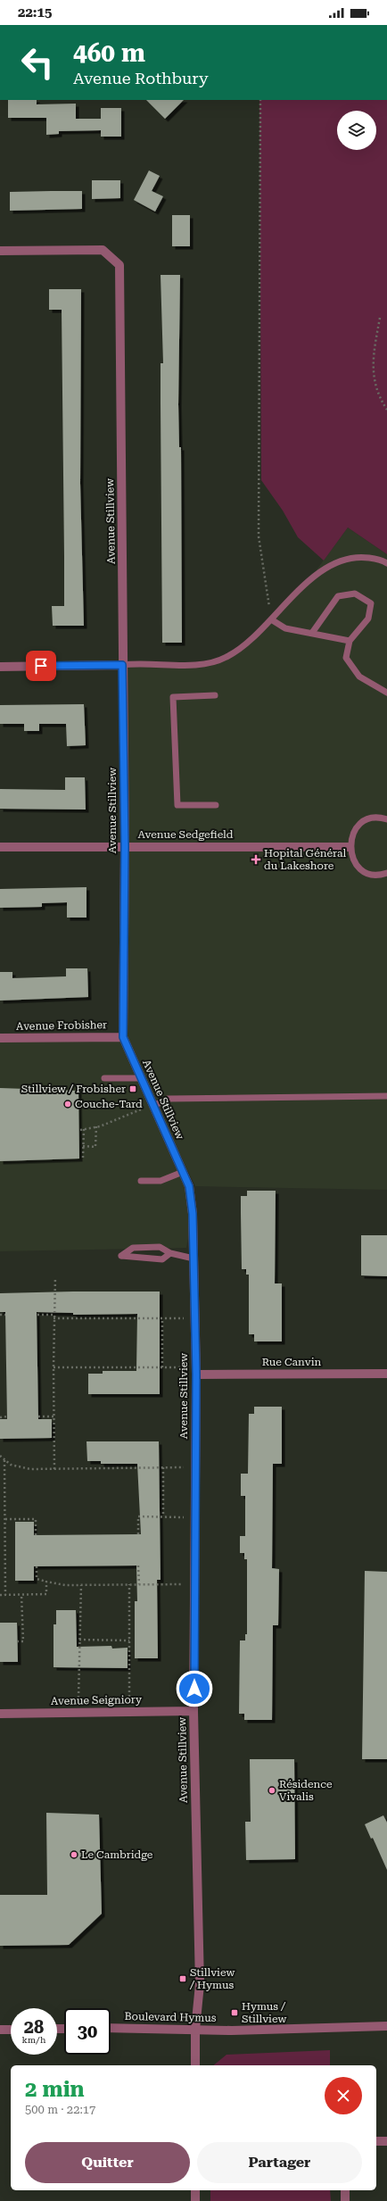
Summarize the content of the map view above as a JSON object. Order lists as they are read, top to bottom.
{
  "streets": {
    "street": [
      "Avenue Stillview",
      "Avenue Sedgefield",
      "Avenue Frobisher",
      "Rue Canvin",
      "Avenue Seigniory",
      "Boulevard Hymus"
    ]
  },
  "crossings": [
    ["Avenue Stillview", "Avenue Sedgefield"],
    ["Avenue Stillview", "Avenue Frobisher"],
    ["Avenue Stillview", "Rue Canvin"],
    ["Avenue Stillview", "Avenue Seigniory"],
    ["Avenue Stillview", "Boulevard Hymus"]
  ],
  "places": {
    "health": ["Hopital Général du Lakeshore"],
    "transit": ["Stillview / Frobisher", "Stillview / Hymus", "Hymus / Stillview"],
    "other": ["Couche-Tard", "Résidence Vivalis", "Le Cambridge"]
  },
  "page": {
    "status": "22:15",
    "turn": ["460 m", "Avenue Rothbury"],
    "speed": "28 km/h",
    "limit": "30",
    "heading": ["2 min", "500 m · 22:17"],
    "buttons": ["Quitter", "Partager"]
  }
}
